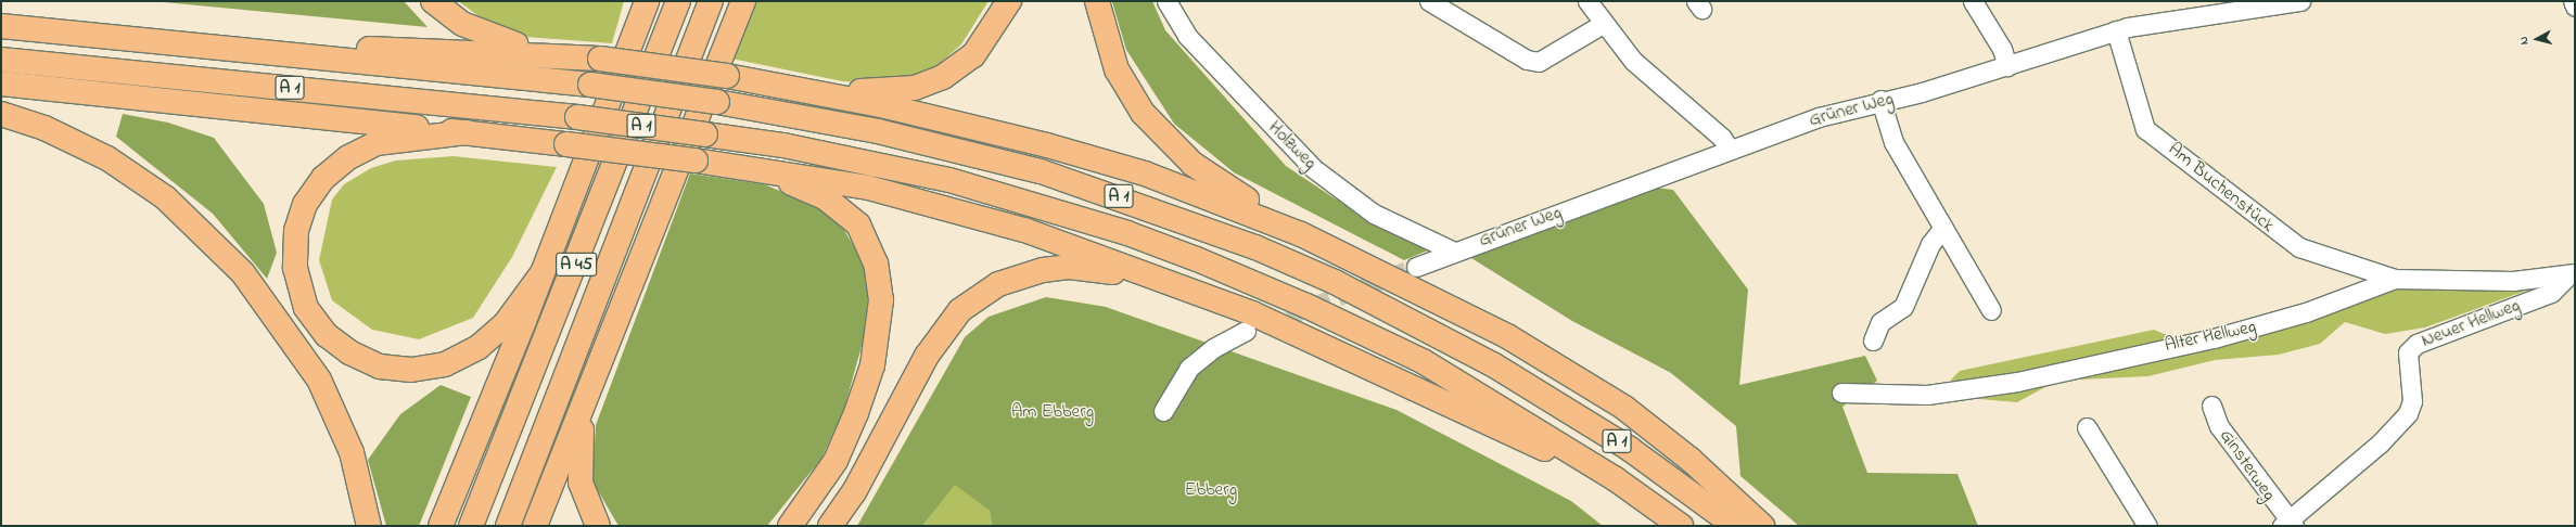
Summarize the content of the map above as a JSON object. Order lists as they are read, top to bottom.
{
  "streets": {
    "highway": ["A 1", "A 45"],
    "street": [
      "Grüner Weg",
      "Holzweg",
      "Am Buchenstück",
      "Neuer Hellweg",
      "Alter Hellweg",
      "Ginsterweg"
    ]
  },
  "crossings": [
    ["Grüner Weg", "Holzweg"],
    ["Grüner Weg", "Am Buchenstück"],
    ["Am Buchenstück", "Alter Hellweg"],
    ["Neuer Hellweg", "Alter Hellweg"],
    ["Neuer Hellweg", "Ginsterweg"]
  ],
  "parks": ["Am Ebberg", "Ebberg"],
  "north": "left"
}
